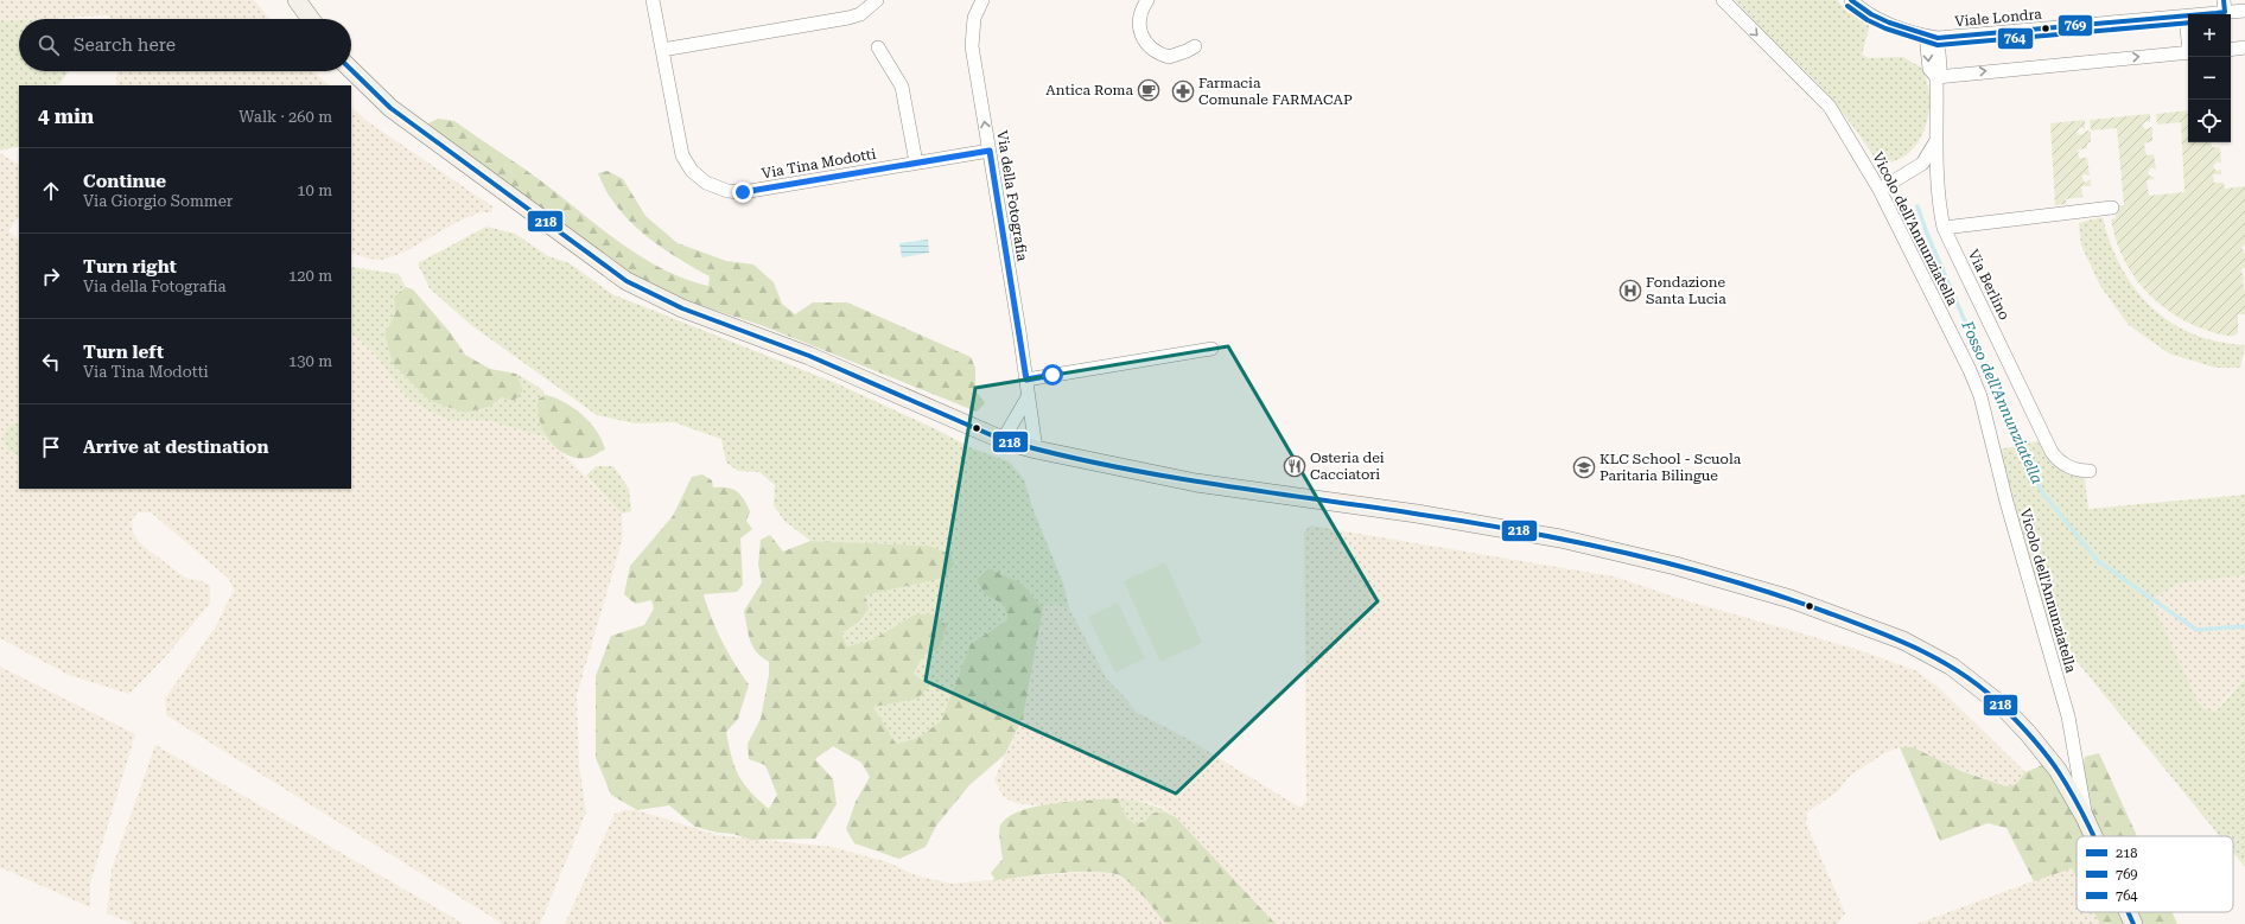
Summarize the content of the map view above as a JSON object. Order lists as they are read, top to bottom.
{
  "streets": {
    "street": [
      "Viale Londra",
      "Via Tina Modotti",
      "Via della Fotografia",
      "Vicolo dell'Annunziatella",
      "Via Berlino"
    ]
  },
  "crossings": [
    ["Via Tina Modotti", "Via della Fotografia"]
  ],
  "water": ["Fosso dell'Annunziatella"],
  "places": {
    "cafe": ["Antica Roma"],
    "pharmacy": ["Farmacia Comunale FARMACAP"],
    "hospital": ["Fondazione Santa Lucia"],
    "restaurant": ["Osteria dei Cacciatori"],
    "school or university": ["KLC School - Scuola Paritaria Bilingue"]
  },
  "lines": ["transit line 769", "transit line 764", "transit line 218"],
  "legend": ["218", "769", "764"],
  "page": {
    "map_buttons": ["+", "−"],
    "search": "Search here",
    "heading": ["4 min", "Walk · 260 m"],
    "list": [
      ["Continue", "Via Giorgio Sommer", "10 m"],
      ["Turn right", "Via della Fotografia", "120 m"],
      ["Turn left", "Via Tina Modotti", "130 m"],
      "Arrive at destination"
    ]
  }
}
